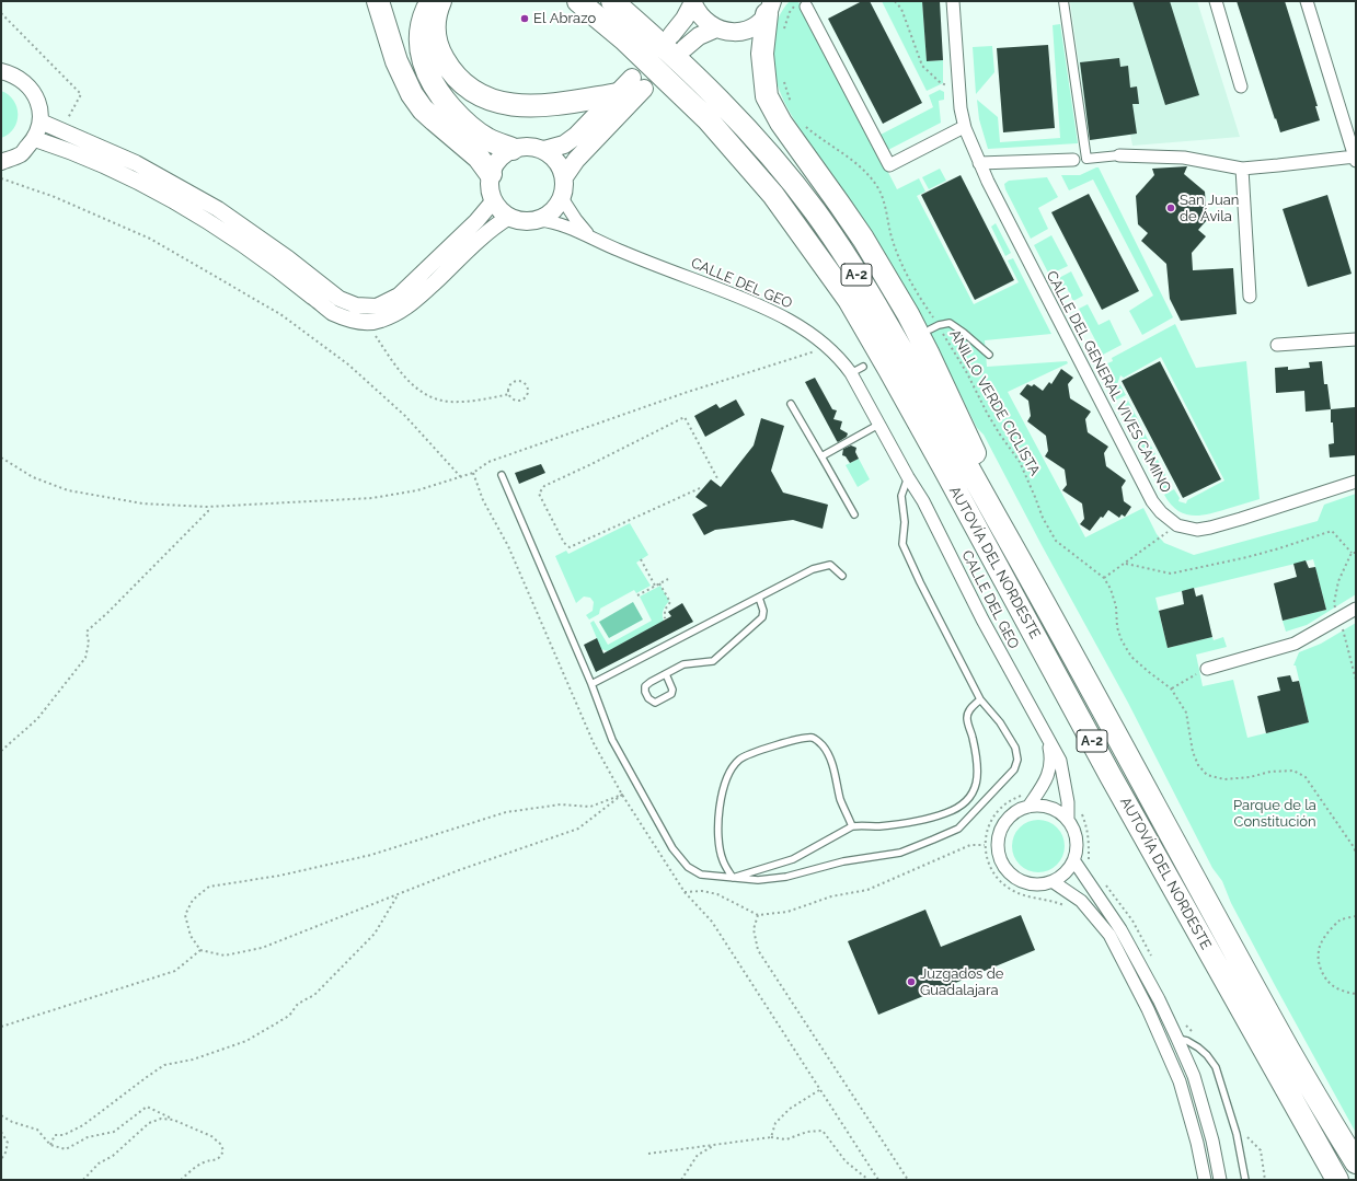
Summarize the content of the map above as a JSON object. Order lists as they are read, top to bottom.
{
  "streets": {
    "highway": ["A-2", "AUTOVÍA DEL NORDESTE"],
    "street": ["CALLE DEL GEO", "CALLE DEL GENERAL VIVES CAMINO"],
    "path": ["ANILLO VERDE CICLISTA"]
  },
  "parks": ["Parque de la Constitución"],
  "places": ["El Abrazo", "San Juan de Ávila", "Juzgados de Guadalajara"]
}
